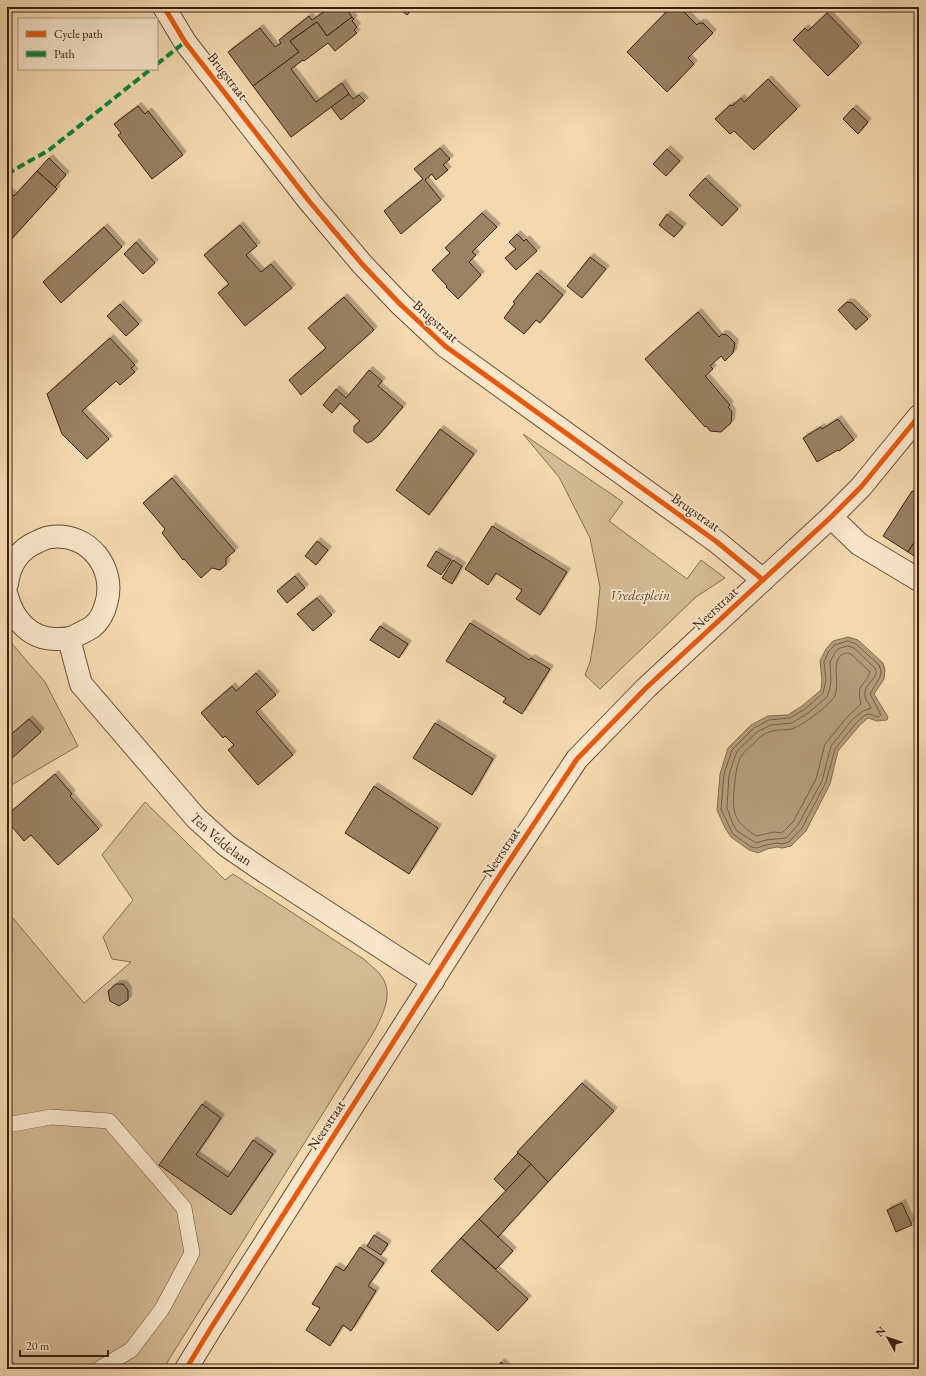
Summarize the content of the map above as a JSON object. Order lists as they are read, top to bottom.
{
  "streets": {
    "street": ["Brugstraat", "Neerstraat", "Ten Veldelaan"]
  },
  "crossings": [
    ["Brugstraat", "Neerstraat"],
    ["Neerstraat", "Ten Veldelaan"]
  ],
  "parks": ["Vredesplein"],
  "legend": ["Cycle path", "Path"],
  "scale_bar": "20 m",
  "north": "top left"
}
